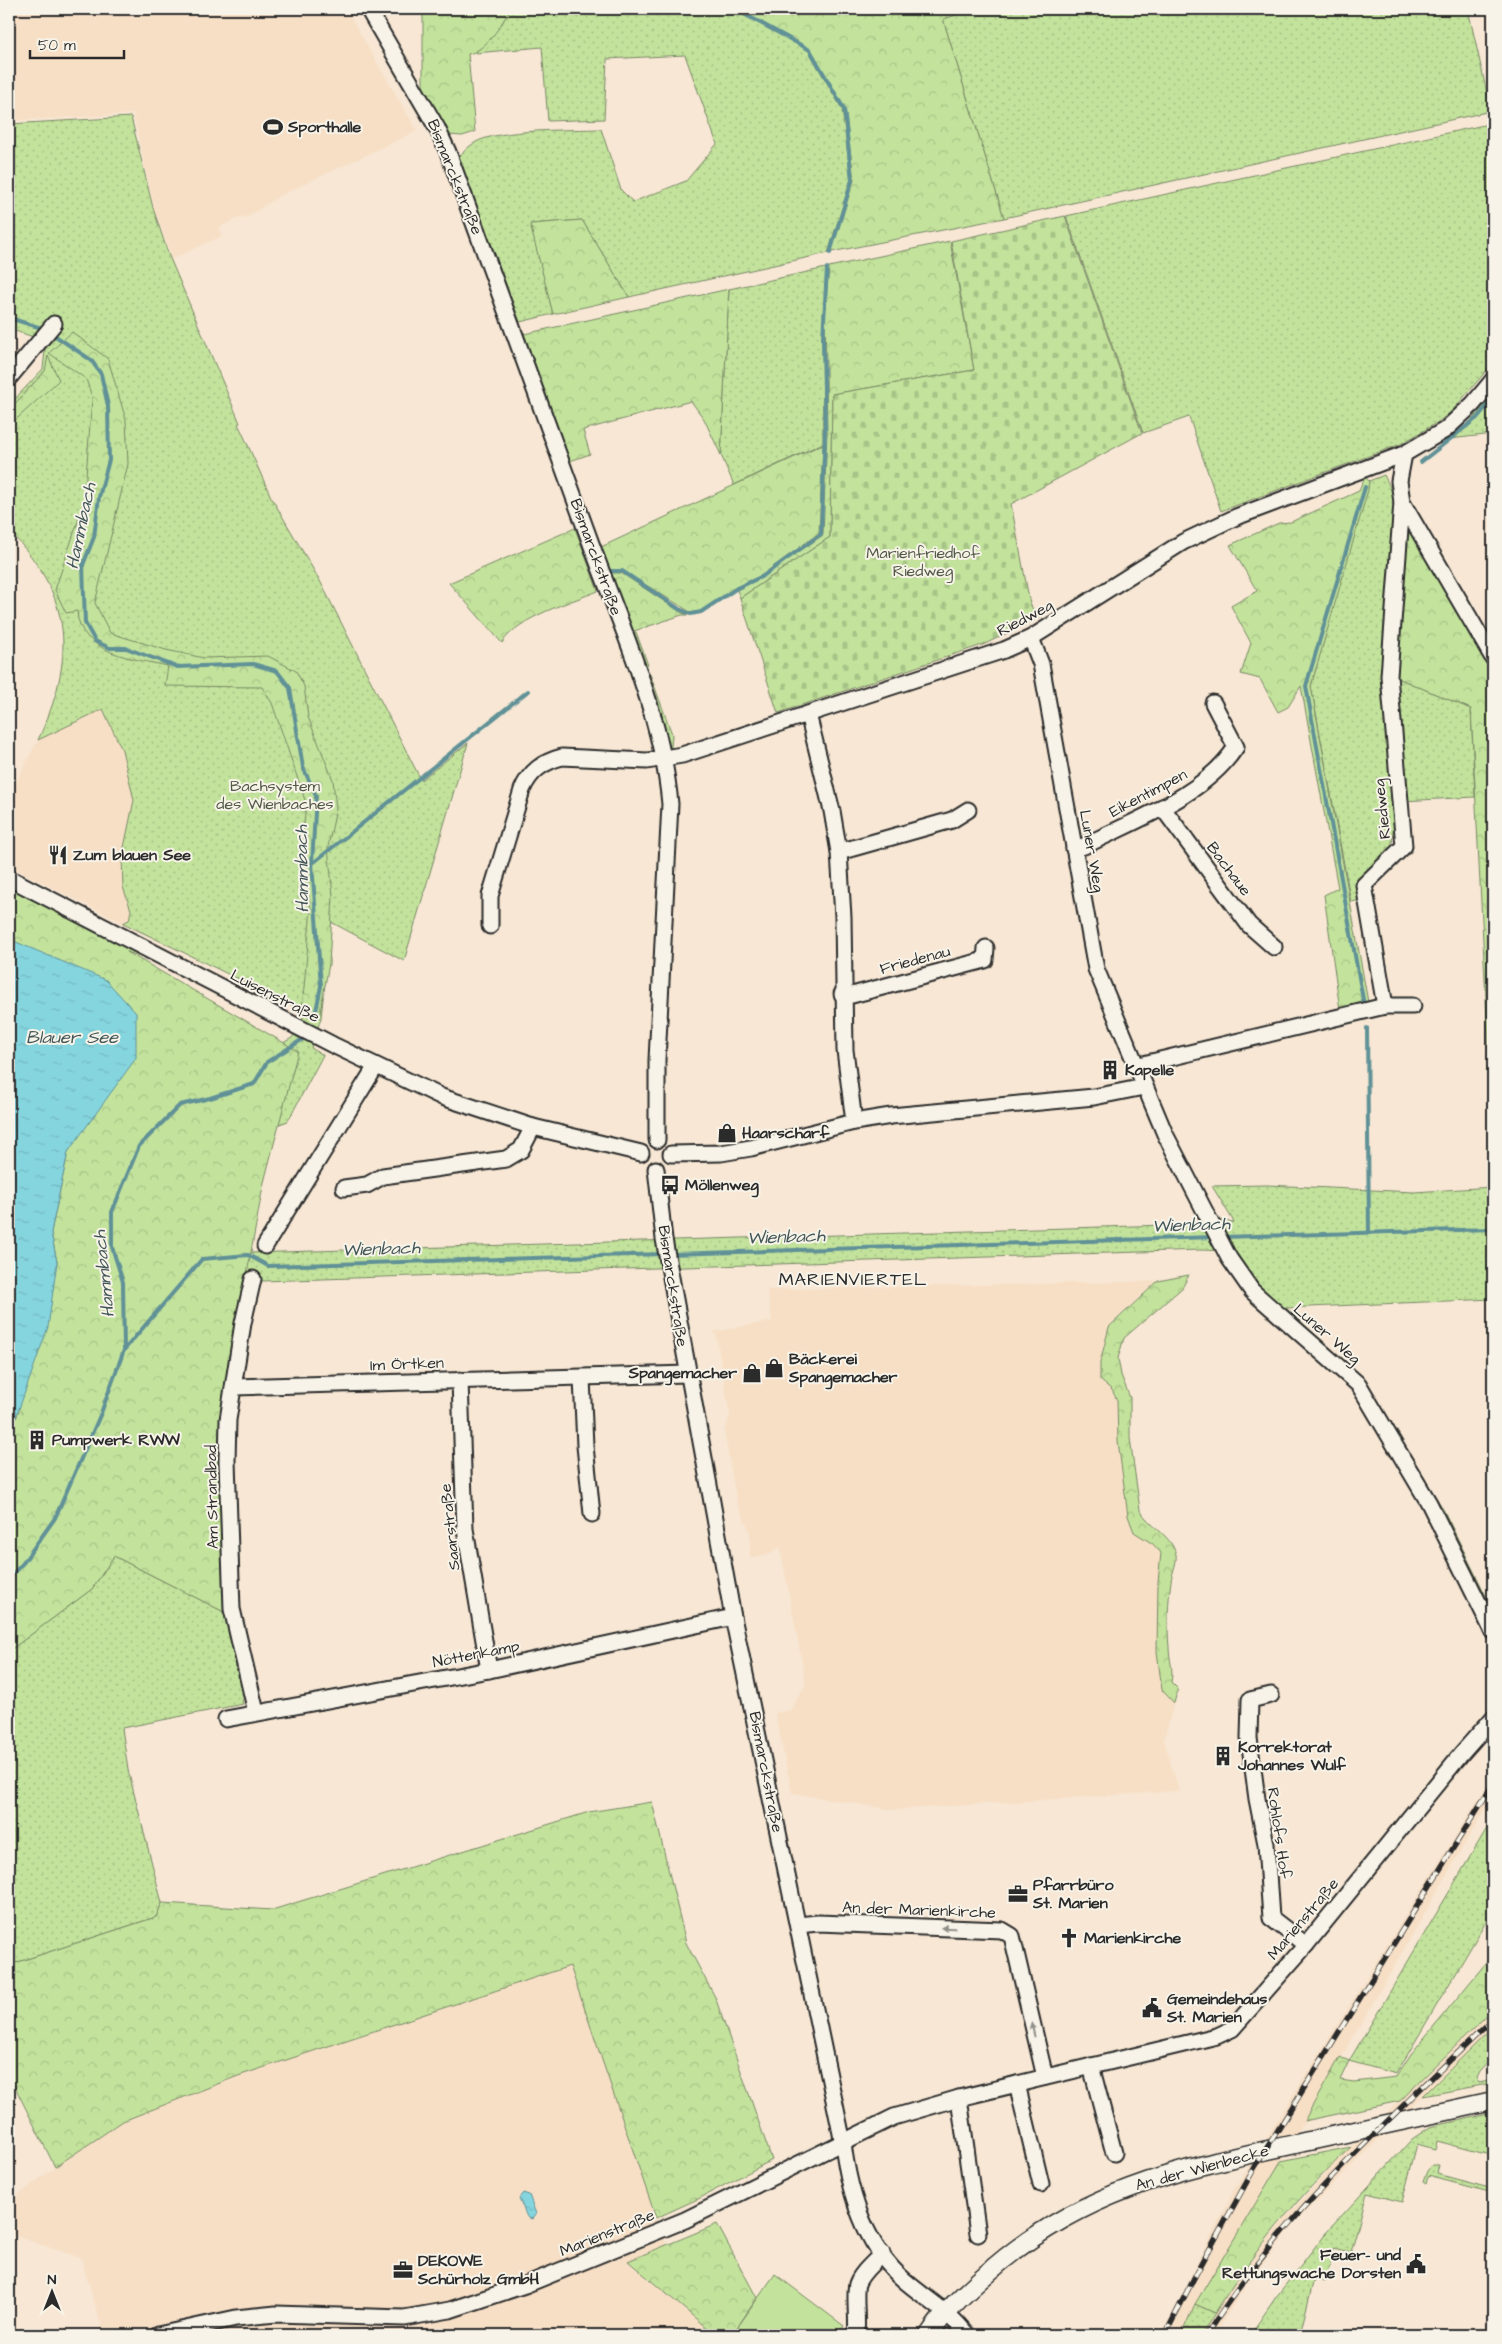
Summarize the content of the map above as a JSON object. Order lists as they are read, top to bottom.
{
  "streets": {
    "street": [
      "Bismarckstraße",
      "Riedweg",
      "Eikentimpen",
      "Luner Weg",
      "Bachaue",
      "Friedenau",
      "Luisenstraße",
      "Im Örtken",
      "Am Strandbad",
      "Saarstraße",
      "Nöttenkamp",
      "Rohlofs Hof",
      "An der Marienkirche",
      "Marienstraße",
      "An der Wienbecke"
    ]
  },
  "crossings": [
    ["Bismarckstraße", "Riedweg"],
    ["Bismarckstraße", "Luisenstraße"],
    ["Bismarckstraße", "Im Örtken"],
    ["Bismarckstraße", "Nöttenkamp"],
    ["Bismarckstraße", "An der Marienkirche"],
    ["Bismarckstraße", "Marienstraße"],
    ["Bismarckstraße", "An der Wienbecke"],
    ["Riedweg", "Luner Weg"],
    ["Eikentimpen", "Luner Weg"],
    ["Eikentimpen", "Bachaue"],
    ["Im Örtken", "Am Strandbad"],
    ["Im Örtken", "Saarstraße"],
    ["Am Strandbad", "Nöttenkamp"],
    ["Saarstraße", "Nöttenkamp"],
    ["Rohlofs Hof", "Marienstraße"],
    ["An der Marienkirche", "Marienstraße"]
  ],
  "one_way": ["An der Marienkirche"],
  "districts": ["MARIENVIERTEL"],
  "water": ["Hammbach", "Blauer See", "Wienbach"],
  "parks": ["Marienfriedhof Riedweg", "Bachsystem des Wienbaches"],
  "places": {
    "sports": ["Sporthalle"],
    "restaurant": ["Zum blauen See"],
    "building": ["Kapelle", "Pumpwerk RWW", "Korrektorat Johannes Wulf"],
    "shop": ["Haarscharf", "Bäckerei Spangemacher", "Spangemacher"],
    "bus stop": ["Möllenweg"],
    "office": ["Pfarrbüro St. Marien", "DEKOWE Schürholz GmbH"],
    "church": ["Marienkirche"],
    "public building": ["Gemeindehaus St. Marien", "Feuer- und Rettungswache Dorsten"]
  },
  "scale_bar": "50 m",
  "north": "top"
}
